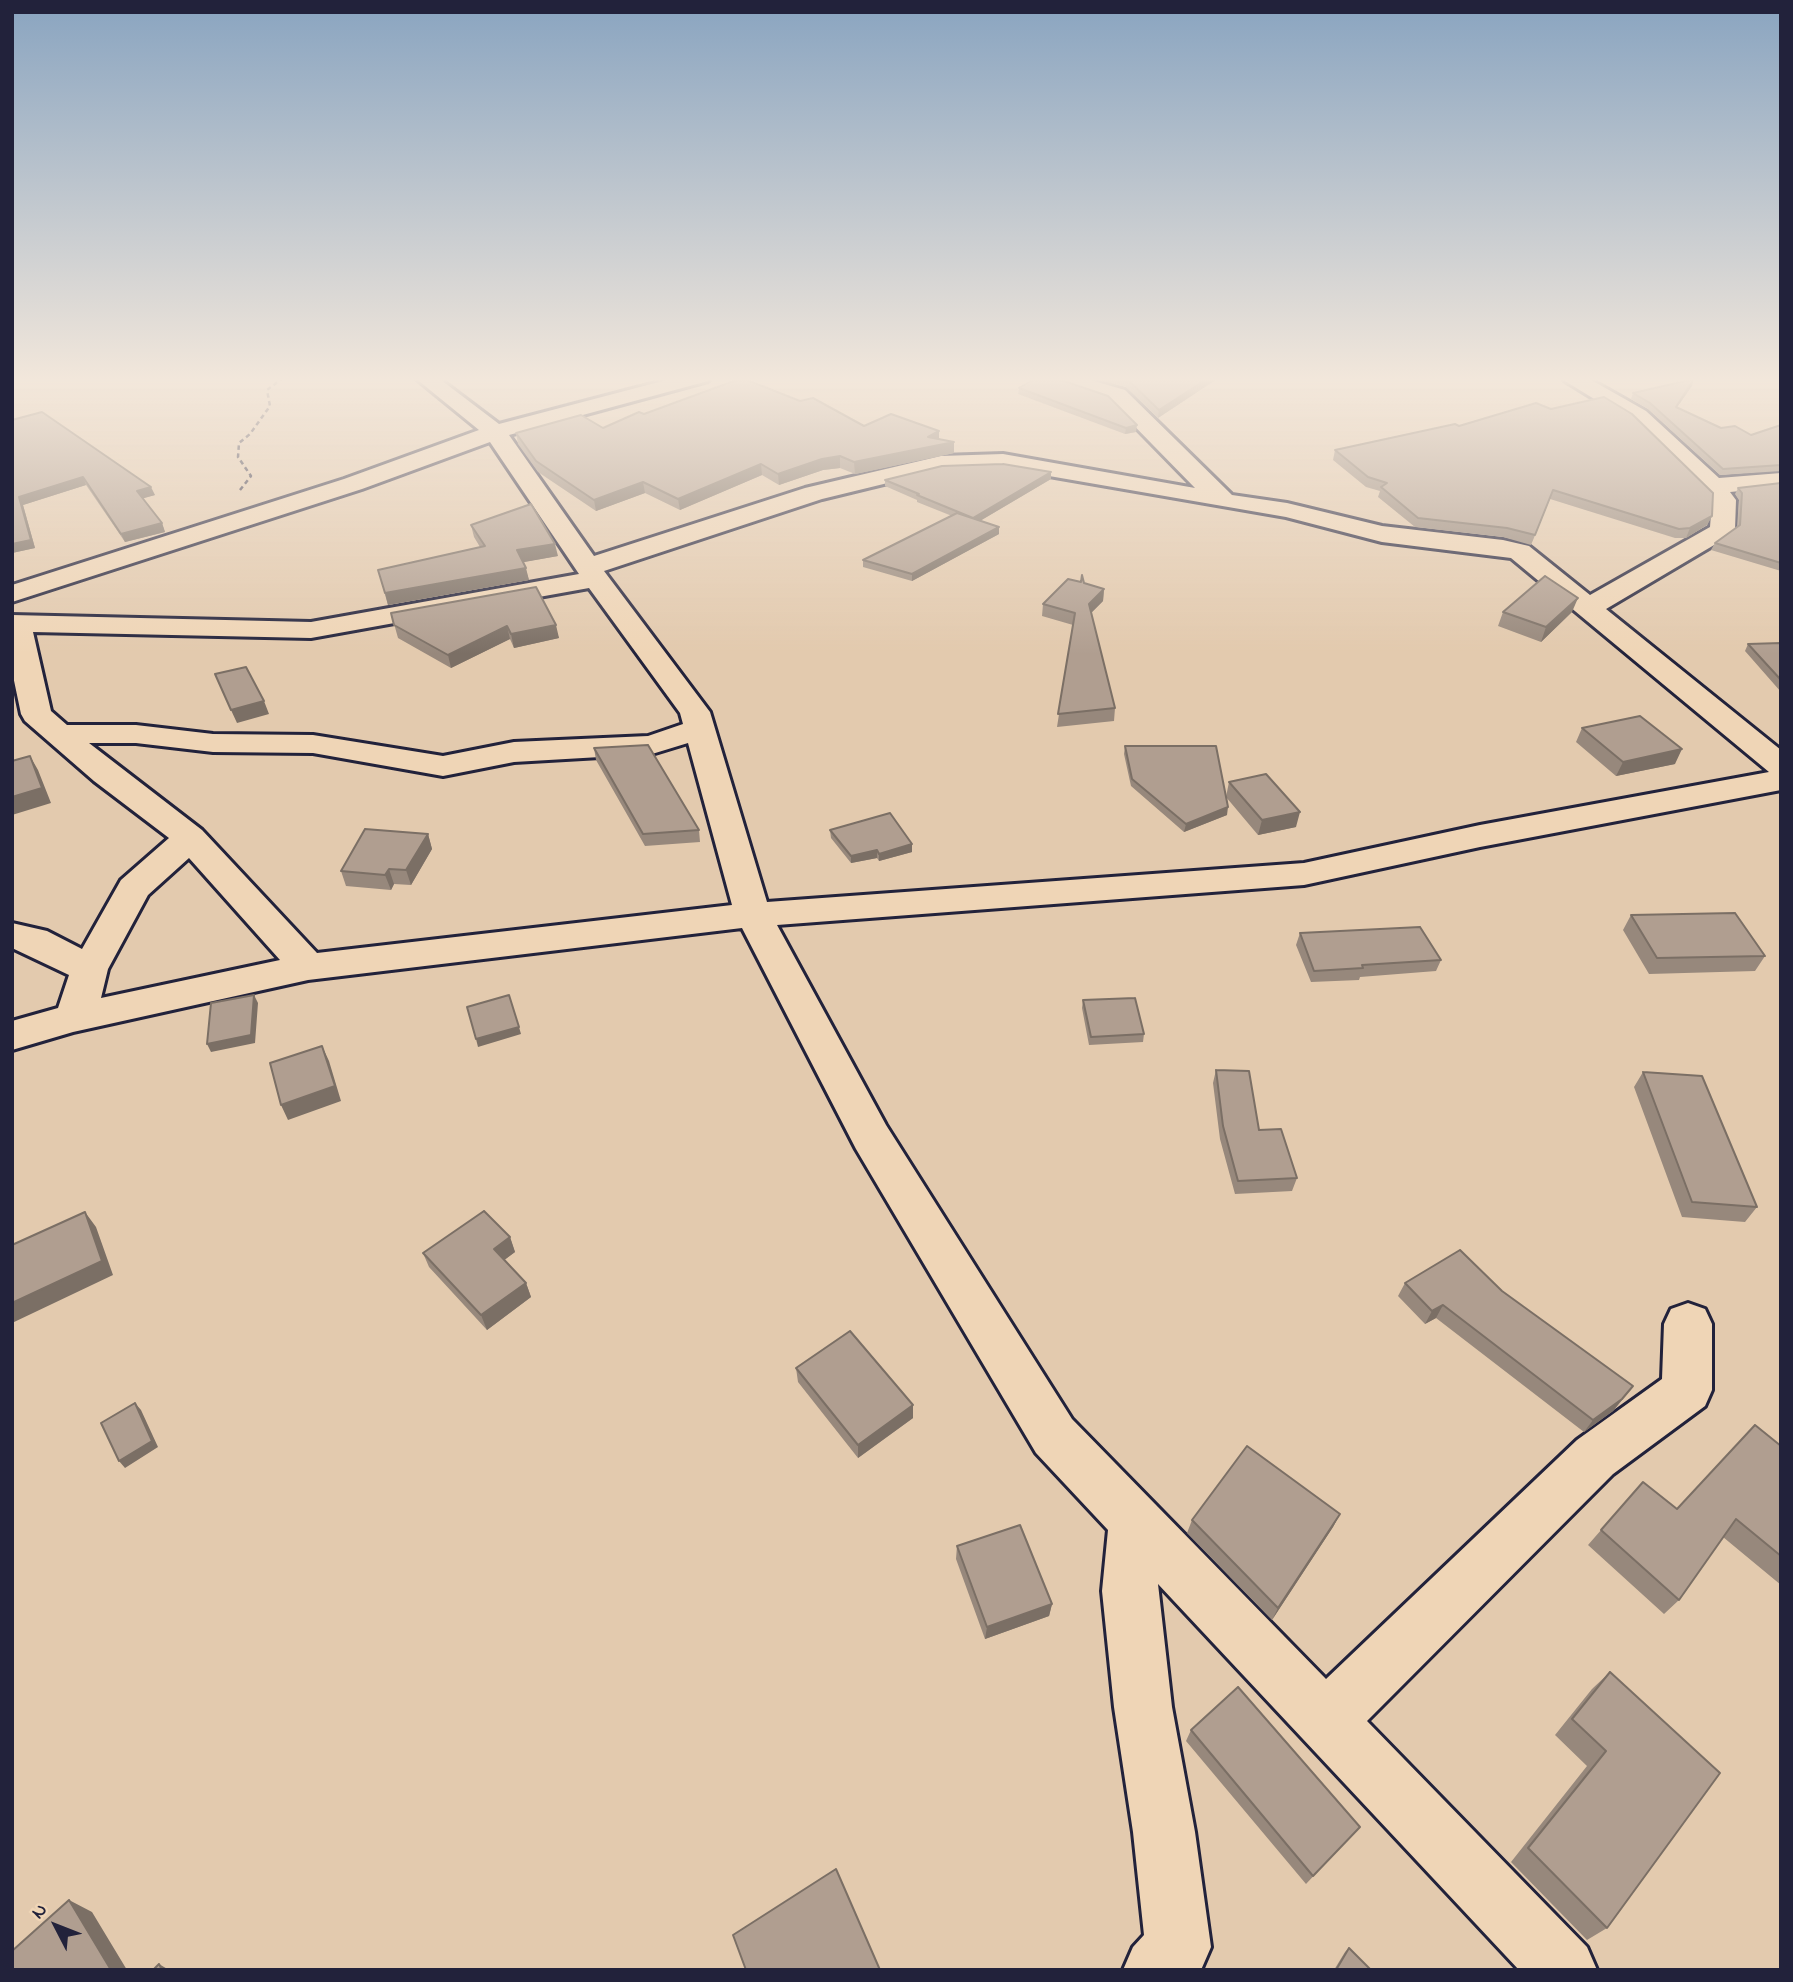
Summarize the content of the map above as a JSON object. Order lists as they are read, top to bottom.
{
  "north": "top left"
}
